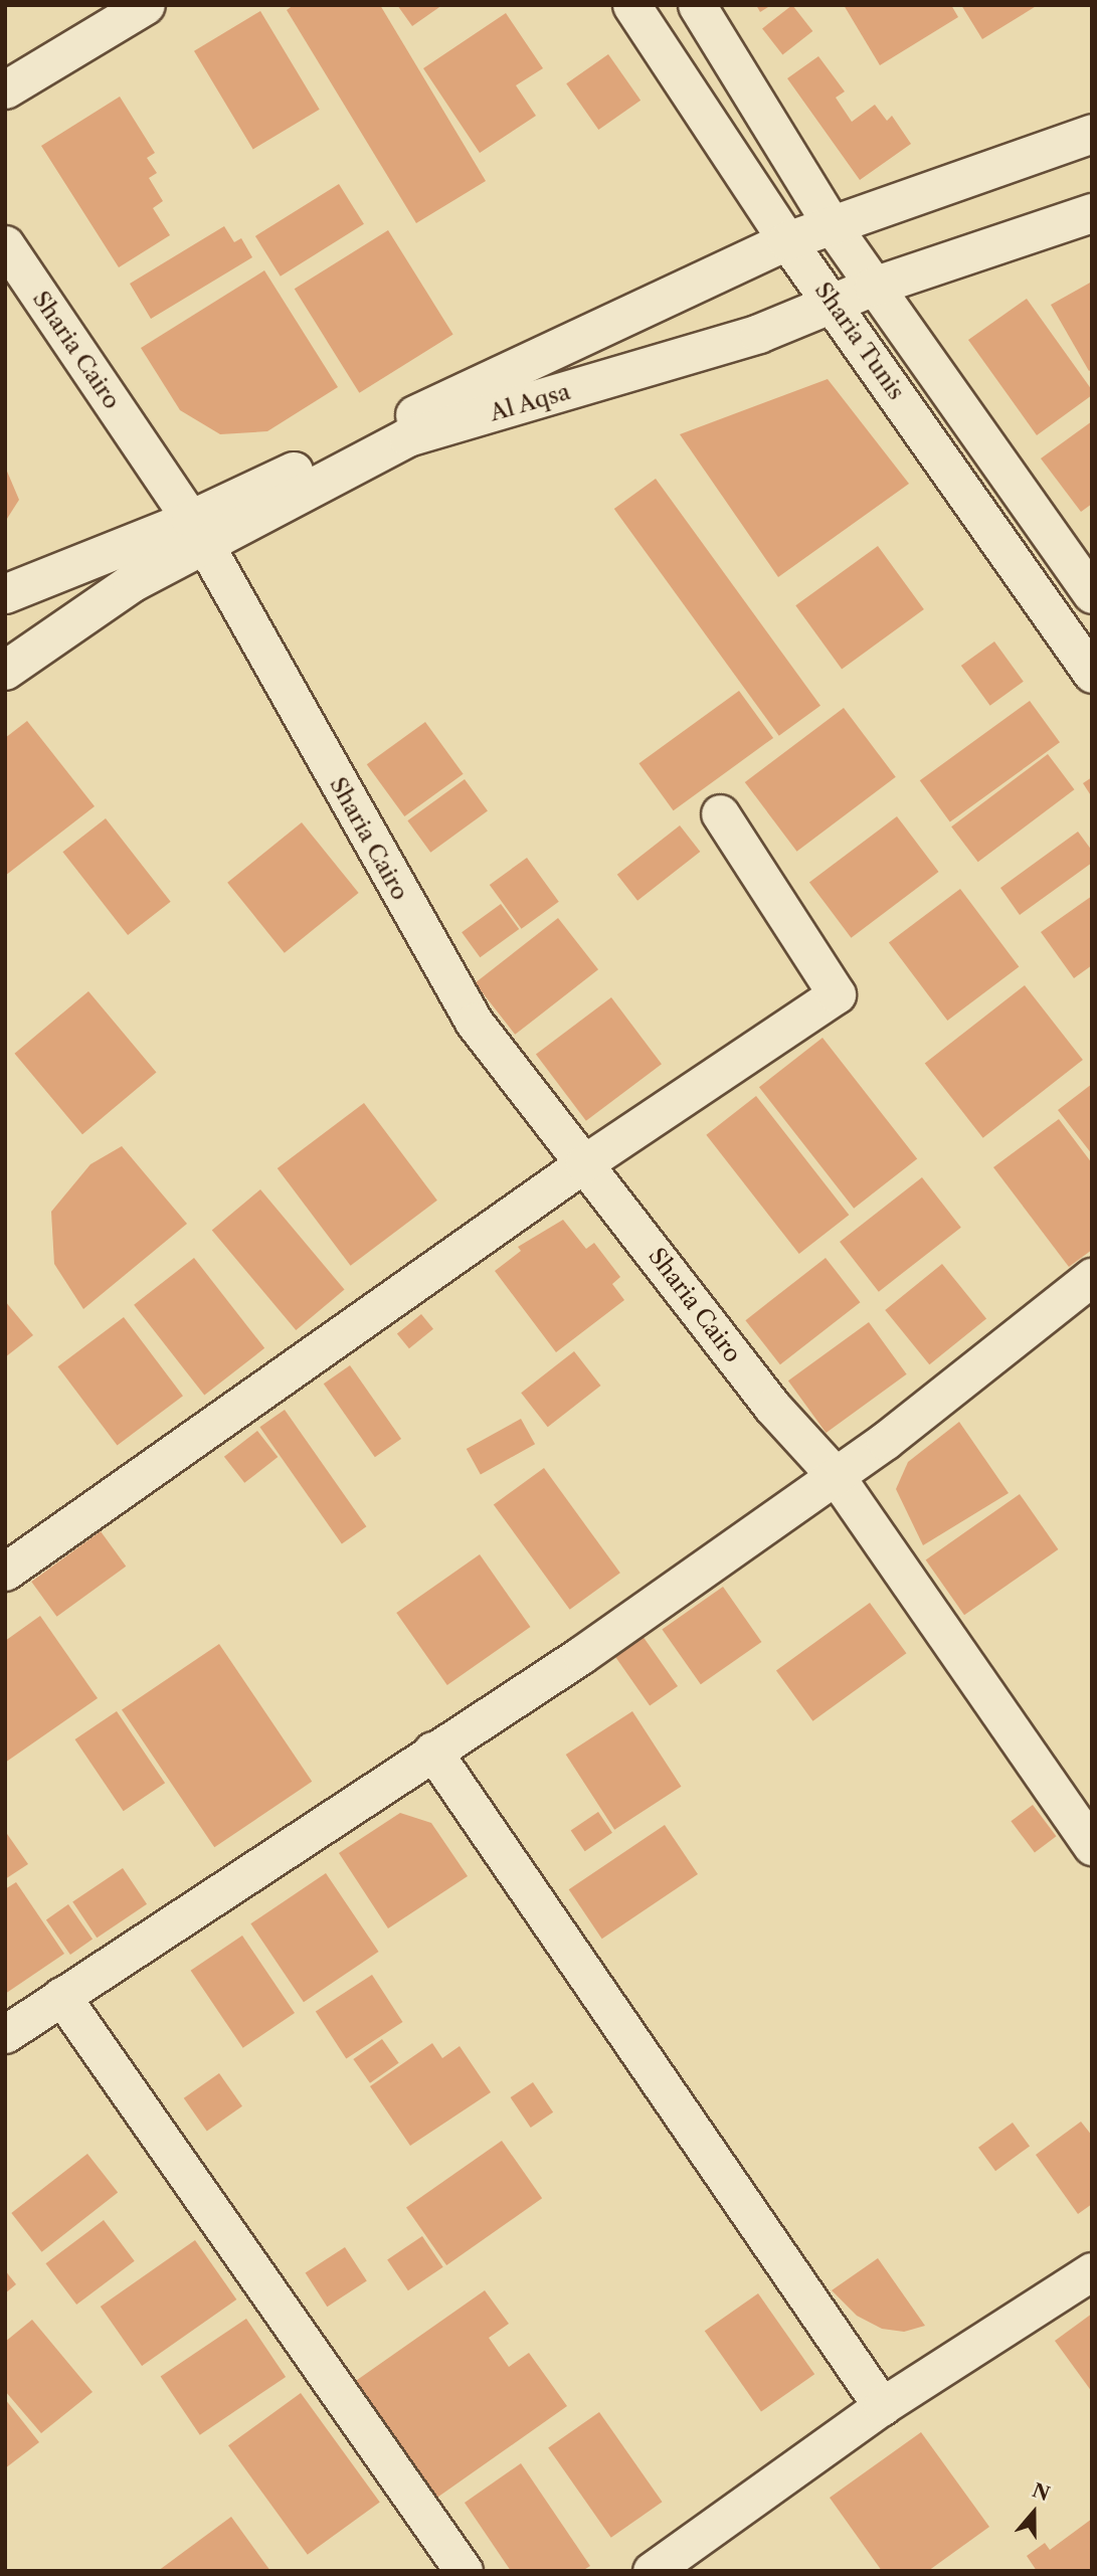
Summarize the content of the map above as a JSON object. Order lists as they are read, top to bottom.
{
  "streets": {
    "main road": ["Al Aqsa"],
    "street": ["Sharia Tunis", "Sharia Cairo"]
  },
  "crossings": [
    ["Sharia Tunis", "Al Aqsa"],
    ["Sharia Cairo", "Al Aqsa"]
  ],
  "north": "top"
}
